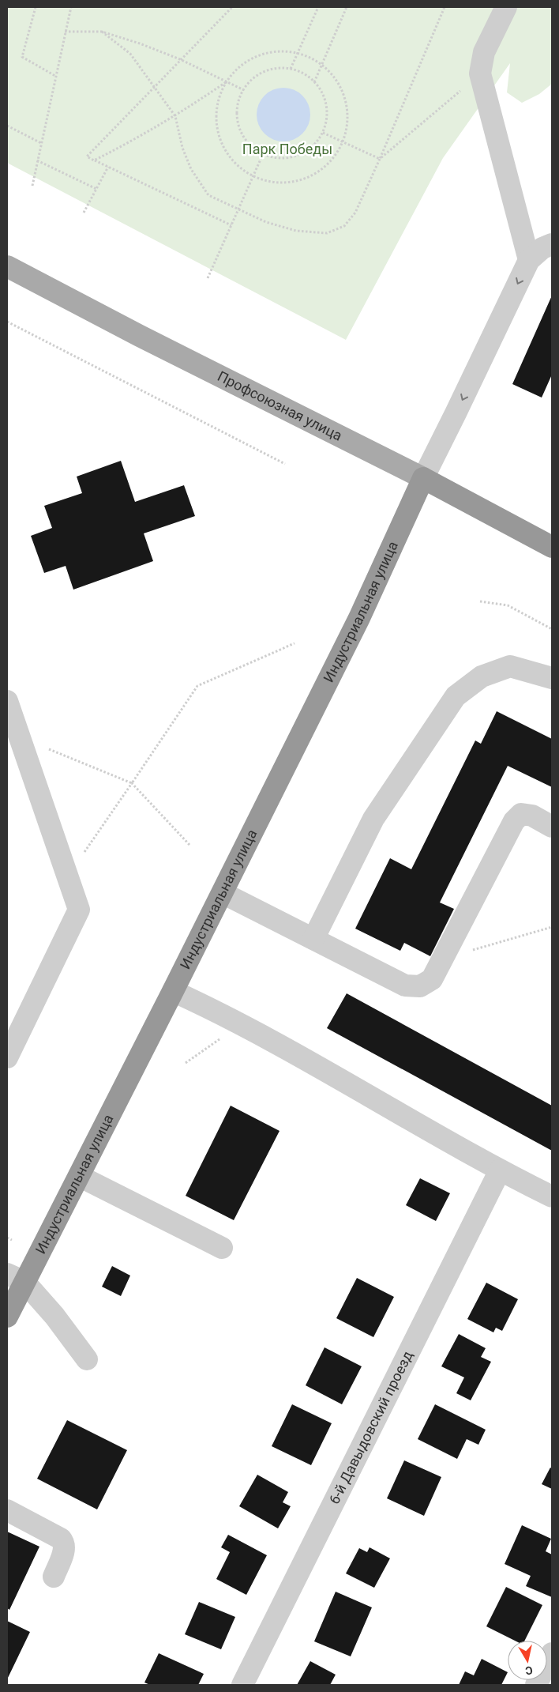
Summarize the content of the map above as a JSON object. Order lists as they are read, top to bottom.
{
  "streets": {
    "highway": ["Профсоюзная улица", "Индустриальная улица"],
    "street": ["6-й Давыдовский проезд"]
  },
  "crossings": [
    ["Профсоюзная улица", "Индустриальная улица"]
  ],
  "parks": ["Парк Победы"],
  "north": "bottom"
}
